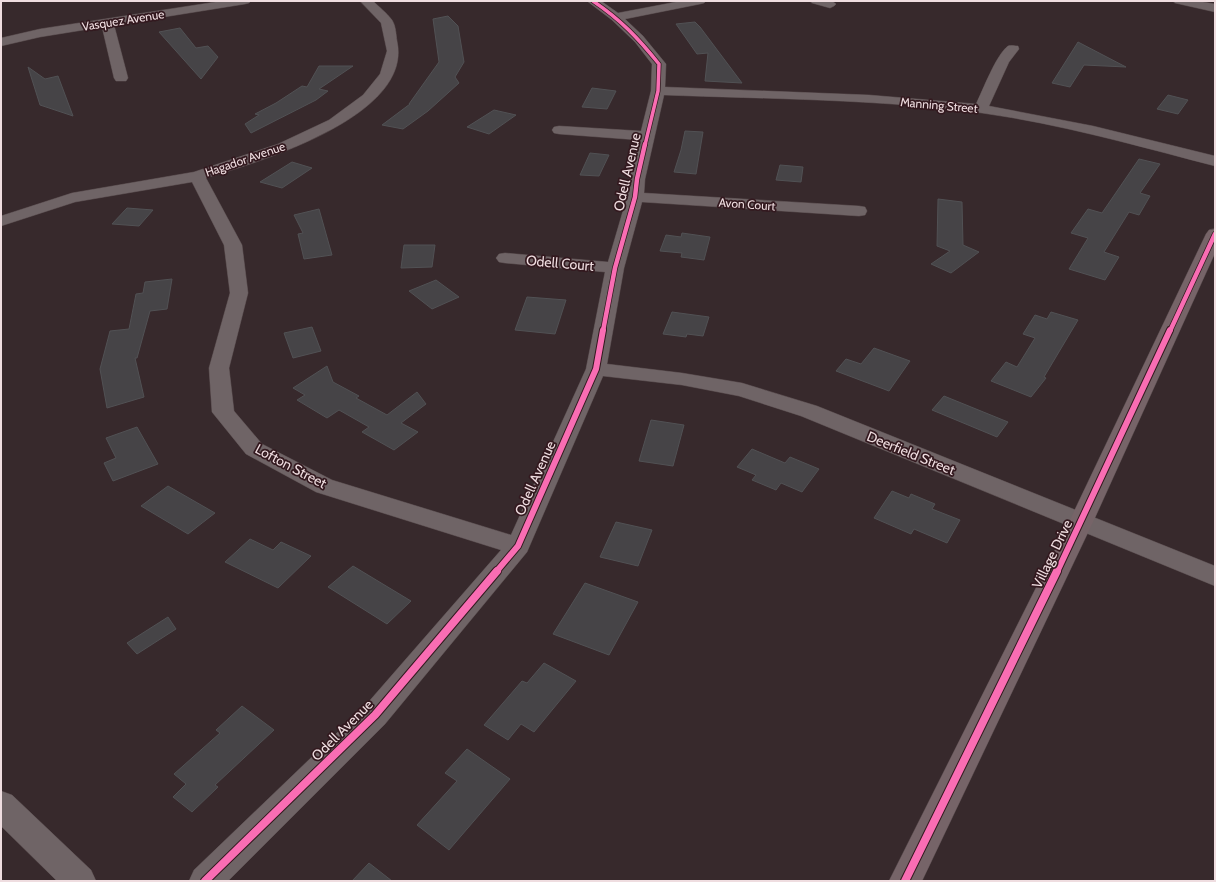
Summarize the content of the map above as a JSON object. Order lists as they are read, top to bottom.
{
  "streets": {
    "main road": ["Village Drive"],
    "street": [
      "Vasquez Avenue",
      "Manning Street",
      "Hagador Avenue",
      "Odell Avenue",
      "Avon Court",
      "Odell Court",
      "Deerfield Street",
      "Lofton Street"
    ]
  },
  "crossings": [
    ["Manning Street", "Odell Avenue"],
    ["Hagador Avenue", "Lofton Street"],
    ["Odell Avenue", "Avon Court"],
    ["Odell Avenue", "Odell Court"],
    ["Odell Avenue", "Deerfield Street"],
    ["Odell Avenue", "Lofton Street"],
    ["Deerfield Street", "Village Drive"]
  ]
}
